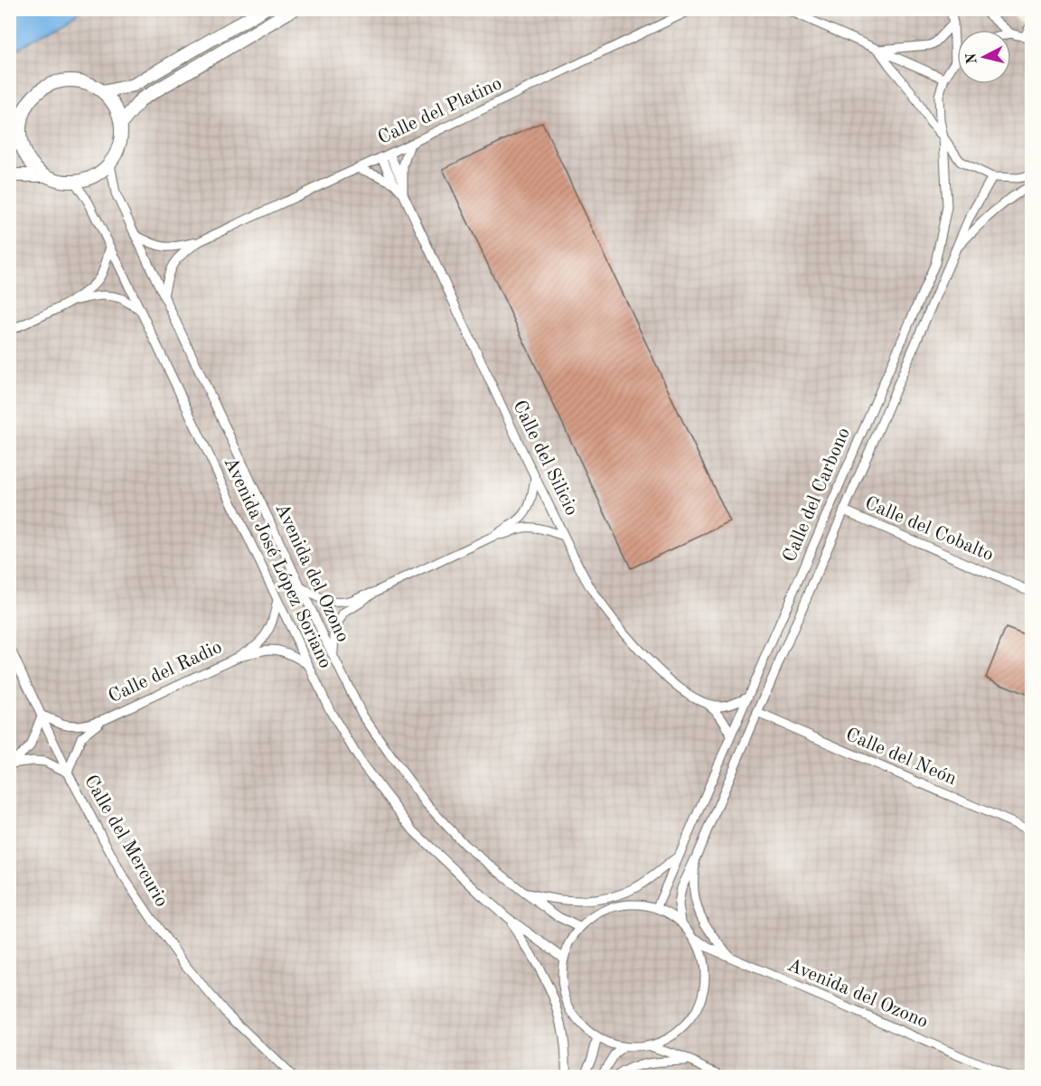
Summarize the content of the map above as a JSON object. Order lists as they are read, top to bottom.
{
  "streets": {
    "street": [
      "Calle del Platino",
      "Calle del Silicio",
      "Calle del Carbono",
      "Calle del Cobalto",
      "Avenida José López Soriano",
      "Avenida del Ozono",
      "Calle del Radio",
      "Calle del Neón",
      "Calle del Mercurio"
    ]
  },
  "crossings": [
    ["Calle del Platino", "Calle del Silicio"],
    ["Calle del Platino", "Avenida del Ozono"],
    ["Calle del Silicio", "Calle del Carbono"],
    ["Calle del Carbono", "Calle del Cobalto"],
    ["Calle del Carbono", "Avenida José López Soriano"],
    ["Calle del Carbono", "Avenida del Ozono"],
    ["Calle del Carbono", "Calle del Neón"],
    ["Avenida José López Soriano", "Avenida del Ozono"],
    ["Avenida José López Soriano", "Calle del Radio"],
    ["Calle del Radio", "Calle del Mercurio"]
  ],
  "north": "left"
}
